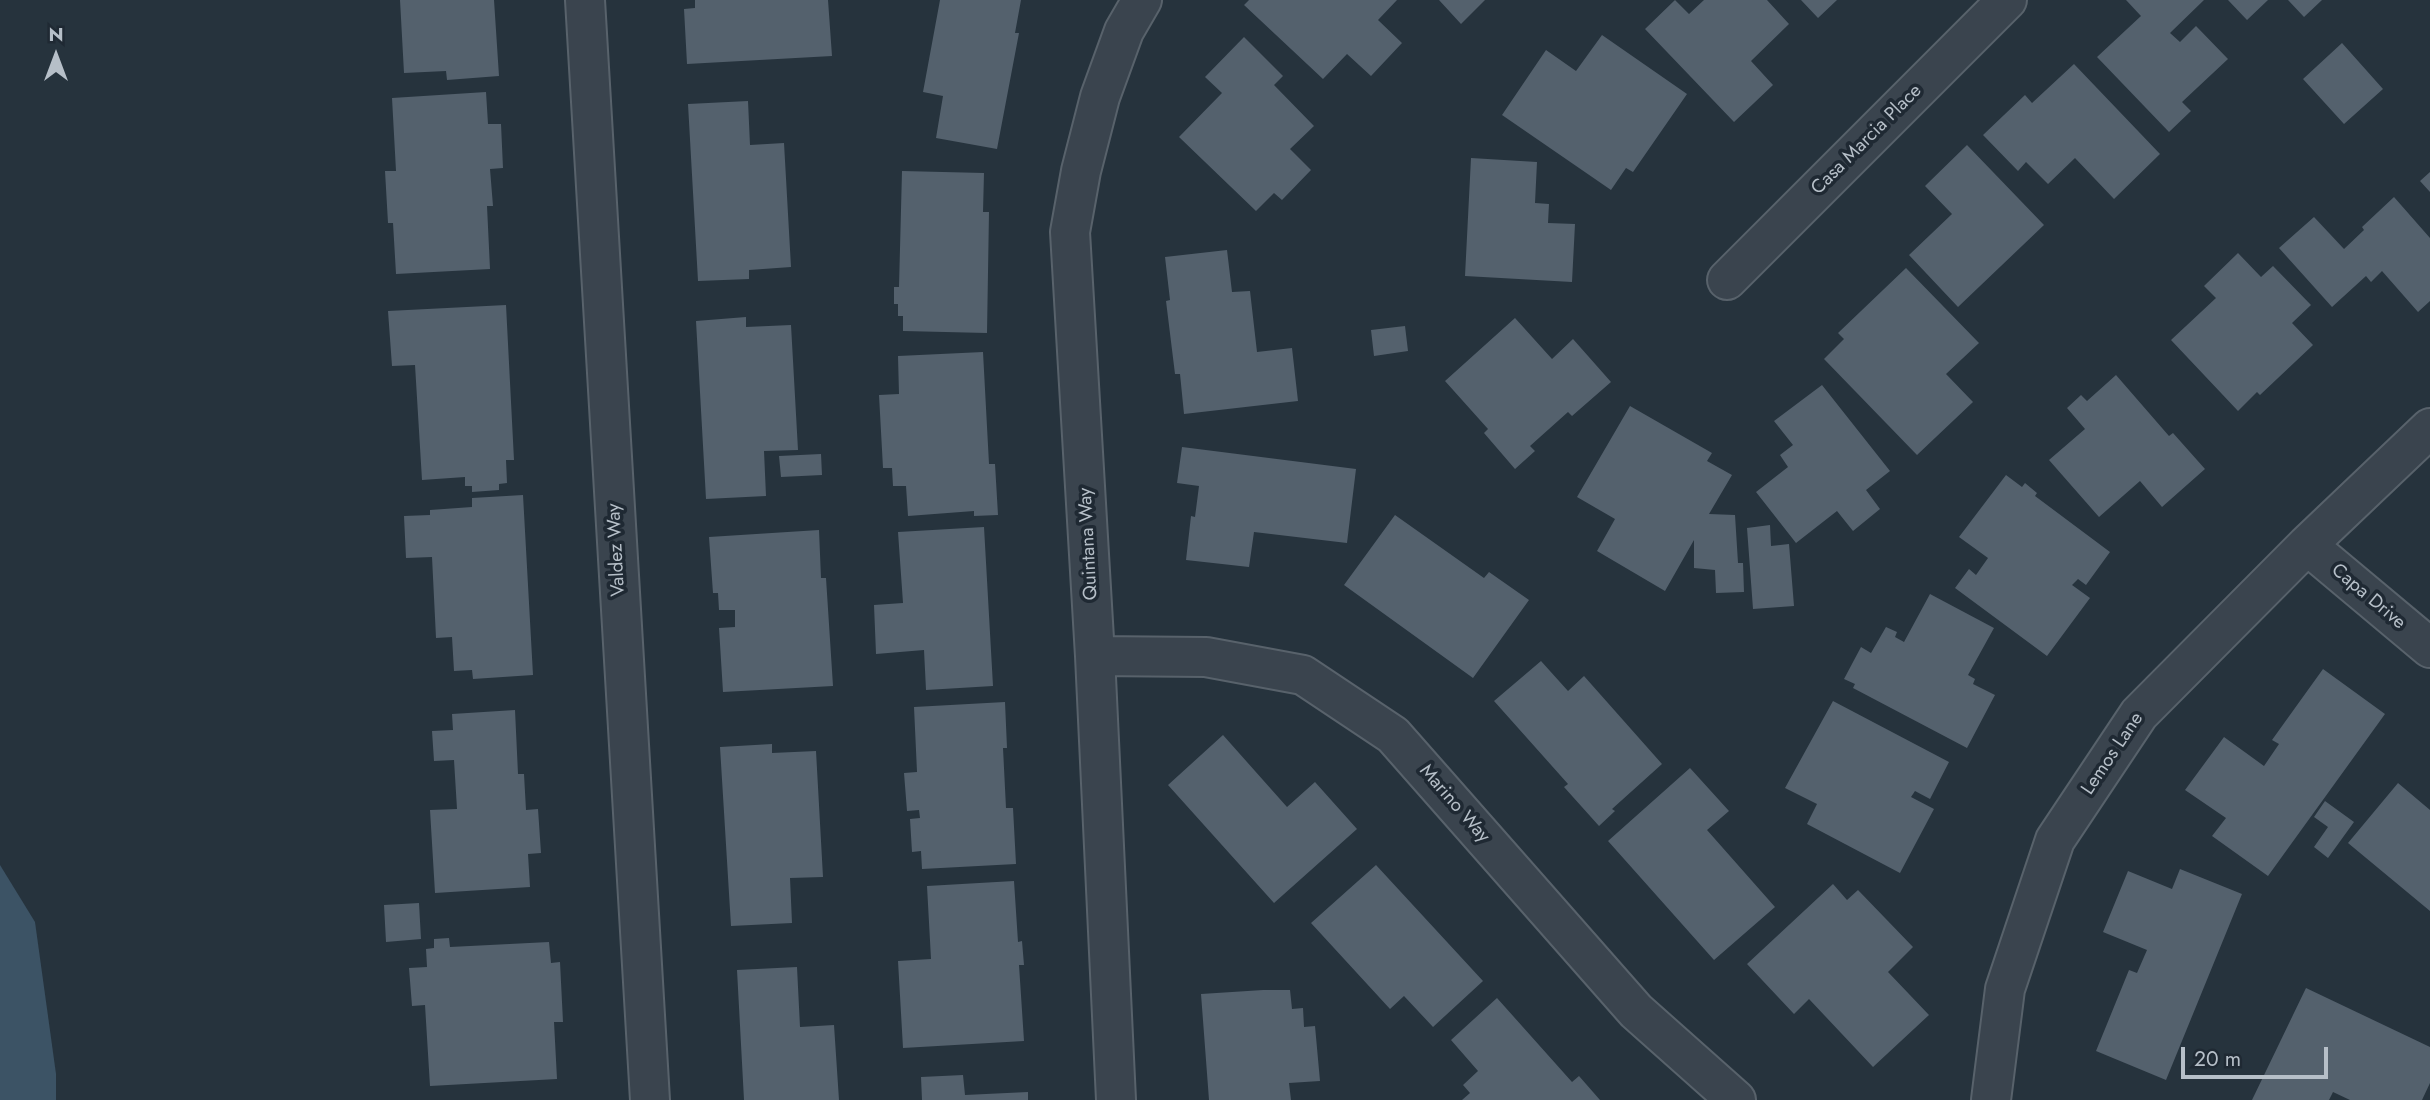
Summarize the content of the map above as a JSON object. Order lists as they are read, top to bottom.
{
  "streets": {
    "street": [
      "Casa Marcia Place",
      "Quintana Way",
      "Valdez Way",
      "Capa Drive",
      "Lemos Lane",
      "Marino Way"
    ]
  },
  "crossings": [
    ["Quintana Way", "Marino Way"],
    ["Capa Drive", "Lemos Lane"]
  ],
  "scale_bar": "20 m",
  "north": "top"
}
